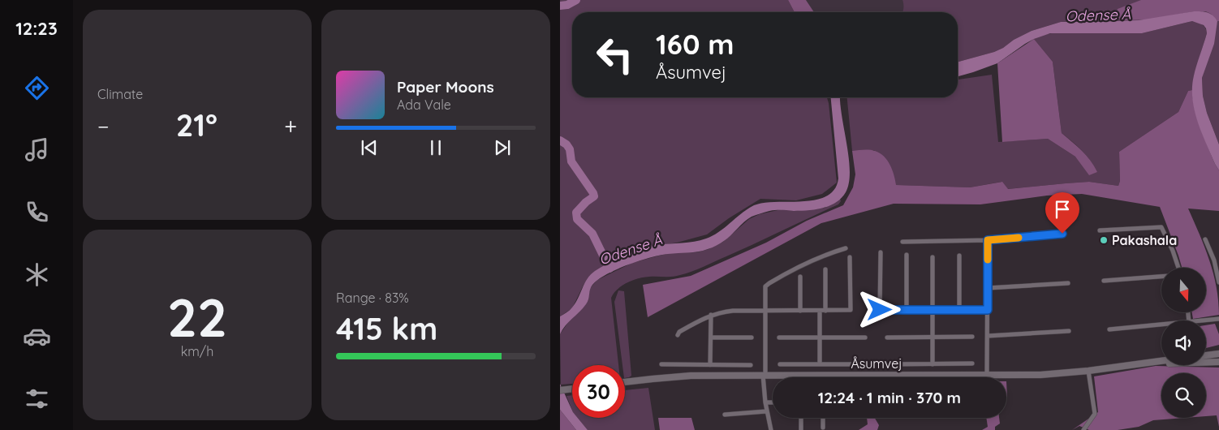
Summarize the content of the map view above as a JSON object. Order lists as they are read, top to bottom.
{
  "streets": {
    "street": ["Åsumvej"]
  },
  "water": ["Odense Å"],
  "places": ["Pakashala"],
  "north": "bottom",
  "page": {
    "tabs": "12:23",
    "tile": [
      "Climate",
      ["22", "km/h"],
      ["Range · 83%", "415 km"]
    ],
    "turn": ["160 m", "Åsumvej"],
    "song": ["Paper Moons", "Ada Vale"],
    "heat": ["−", "21°", "+"],
    "limit": "30",
    "trip": "12:24 · 1 min · 370 m"
  }
}
